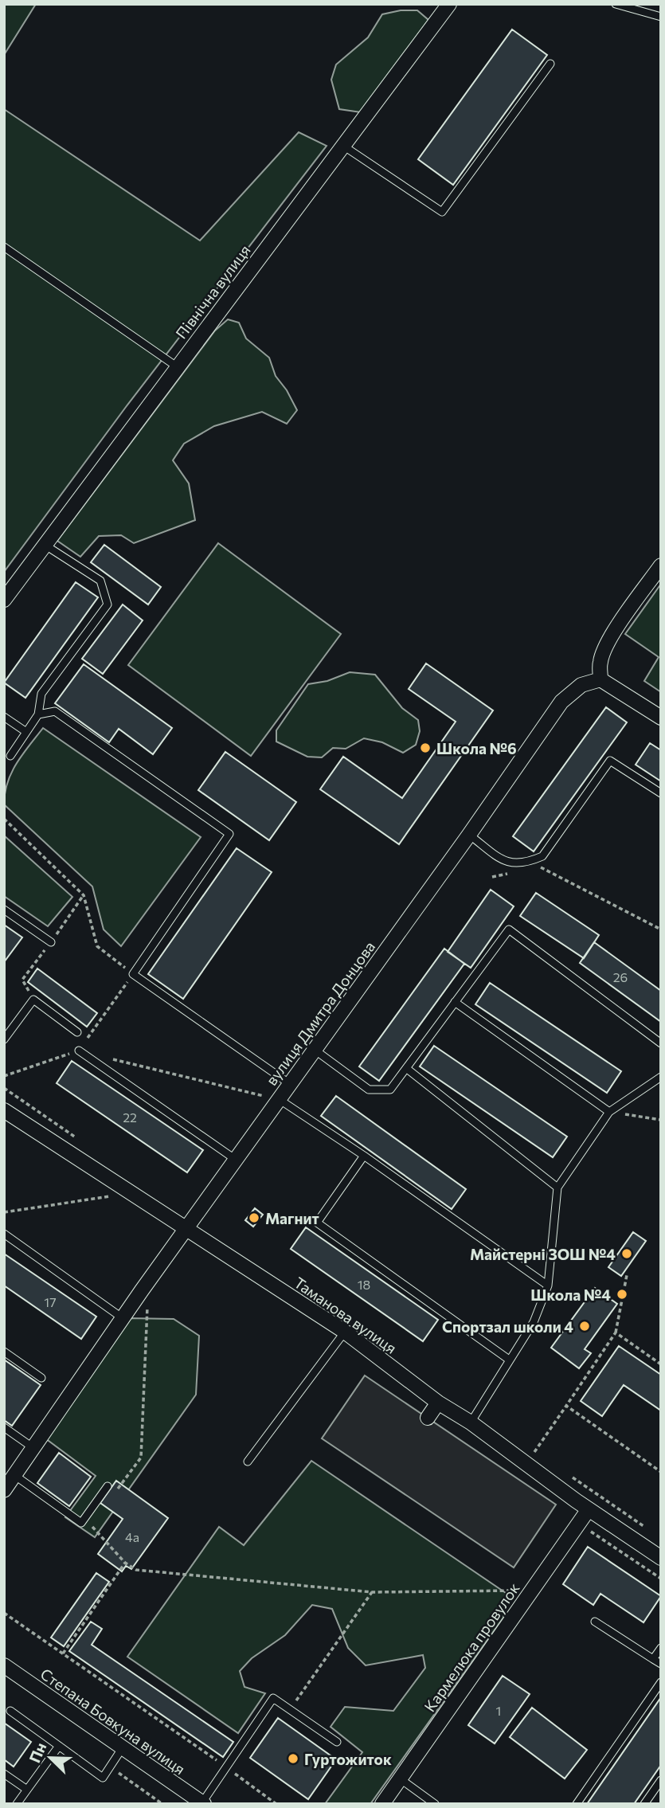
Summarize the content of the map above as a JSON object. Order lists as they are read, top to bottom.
{
  "streets": {
    "street": [
      "Північна вулиця",
      "вулиця Дмитра Донцова",
      "Таманова вулиця",
      "Кармелюка провулок",
      "Степана Бовкуна вулиця"
    ]
  },
  "crossings": [
    ["вулиця Дмитра Донцова", "Таманова вулиця"],
    ["Таманова вулиця", "Кармелюка провулок"]
  ],
  "places": [
    "Школа №6",
    "Магнит",
    "Майстерні ЗОШ №4",
    "Школа №4",
    "Спортзал школи 4",
    "Гуртожиток"
  ],
  "house_numbers": [
    "26",
    "22",
    "18",
    "17",
    "4а",
    "1"
  ],
  "north": "top left"
}
